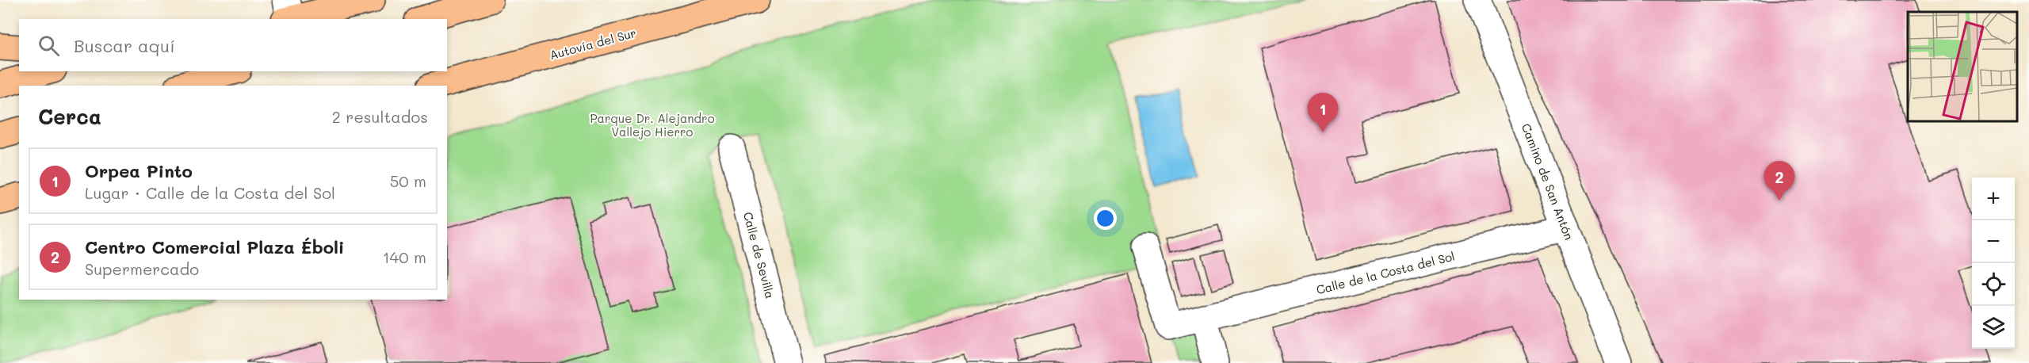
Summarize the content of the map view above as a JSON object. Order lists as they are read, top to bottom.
{
  "streets": {
    "highway": ["Autovía del Sur"],
    "street": ["Camino de San Antón", "Calle de Sevilla", "Calle de la Costa del Sol"]
  },
  "crossings": [
    ["Camino de San Antón", "Calle de la Costa del Sol"]
  ],
  "parks": ["Parque Dr. Alejandro Vallejo Hierro"],
  "page": {
    "search": "Buscar aquí",
    "heading": ["Cerca", "2 resultados"],
    "pins": ["1", "2"],
    "list": [
      {
        "mark": "1",
        "name": "Orpea Pinto",
        "note": "Lugar · Calle de la Costa del Sol",
        "value": "50 m"
      },
      {
        "mark": "2",
        "name": "Centro Comercial Plaza Éboli",
        "note": "Supermercado",
        "value": "140 m"
      }
    ],
    "map_buttons": ["+", "−"]
  }
}
